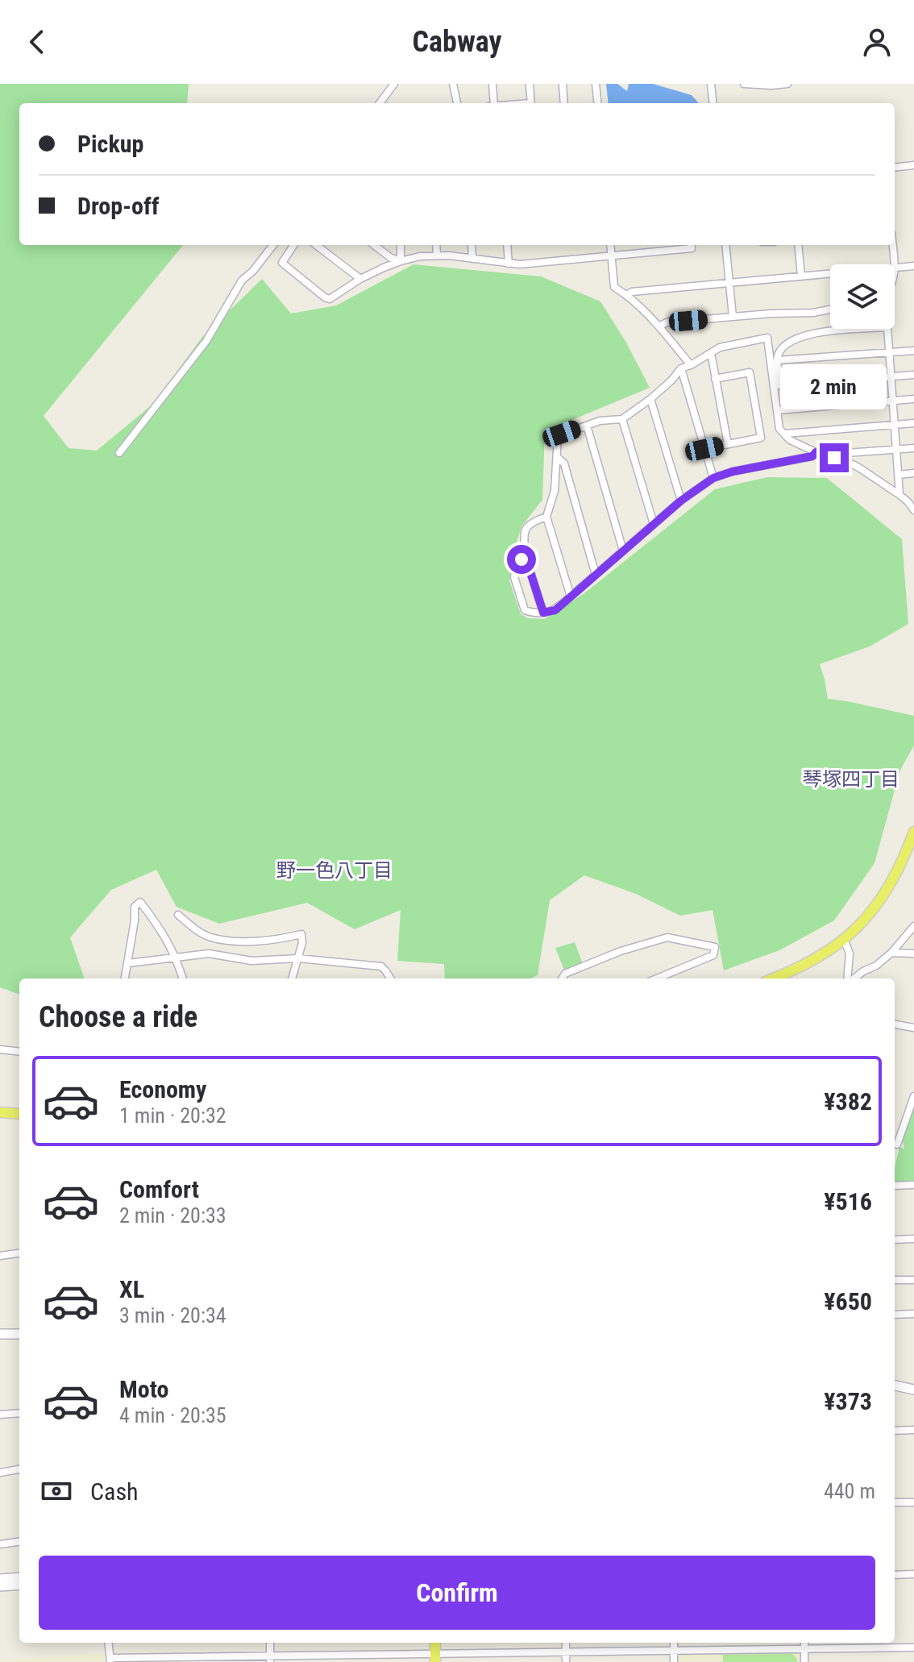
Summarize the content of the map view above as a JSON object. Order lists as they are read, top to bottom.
{
  "districts": ["琴塚四丁目", "野一色八丁目"],
  "page": {
    "header": "Cabway",
    "banner": ["Pickup", "Drop-off"],
    "bubble": "2 min",
    "heading": "Choose a ride",
    "list": [
      {
        "name": "Economy",
        "note": "1 min · 20:32",
        "value": "¥382"
      },
      {
        "name": "Comfort",
        "note": "2 min · 20:33",
        "value": "¥516"
      },
      {
        "name": "XL",
        "note": "3 min · 20:34",
        "value": "¥650"
      },
      {
        "name": "Moto",
        "note": "4 min · 20:35",
        "value": "¥373"
      }
    ],
    "pay": ["Cash", "440 m"],
    "buttons": "Confirm"
  }
}
